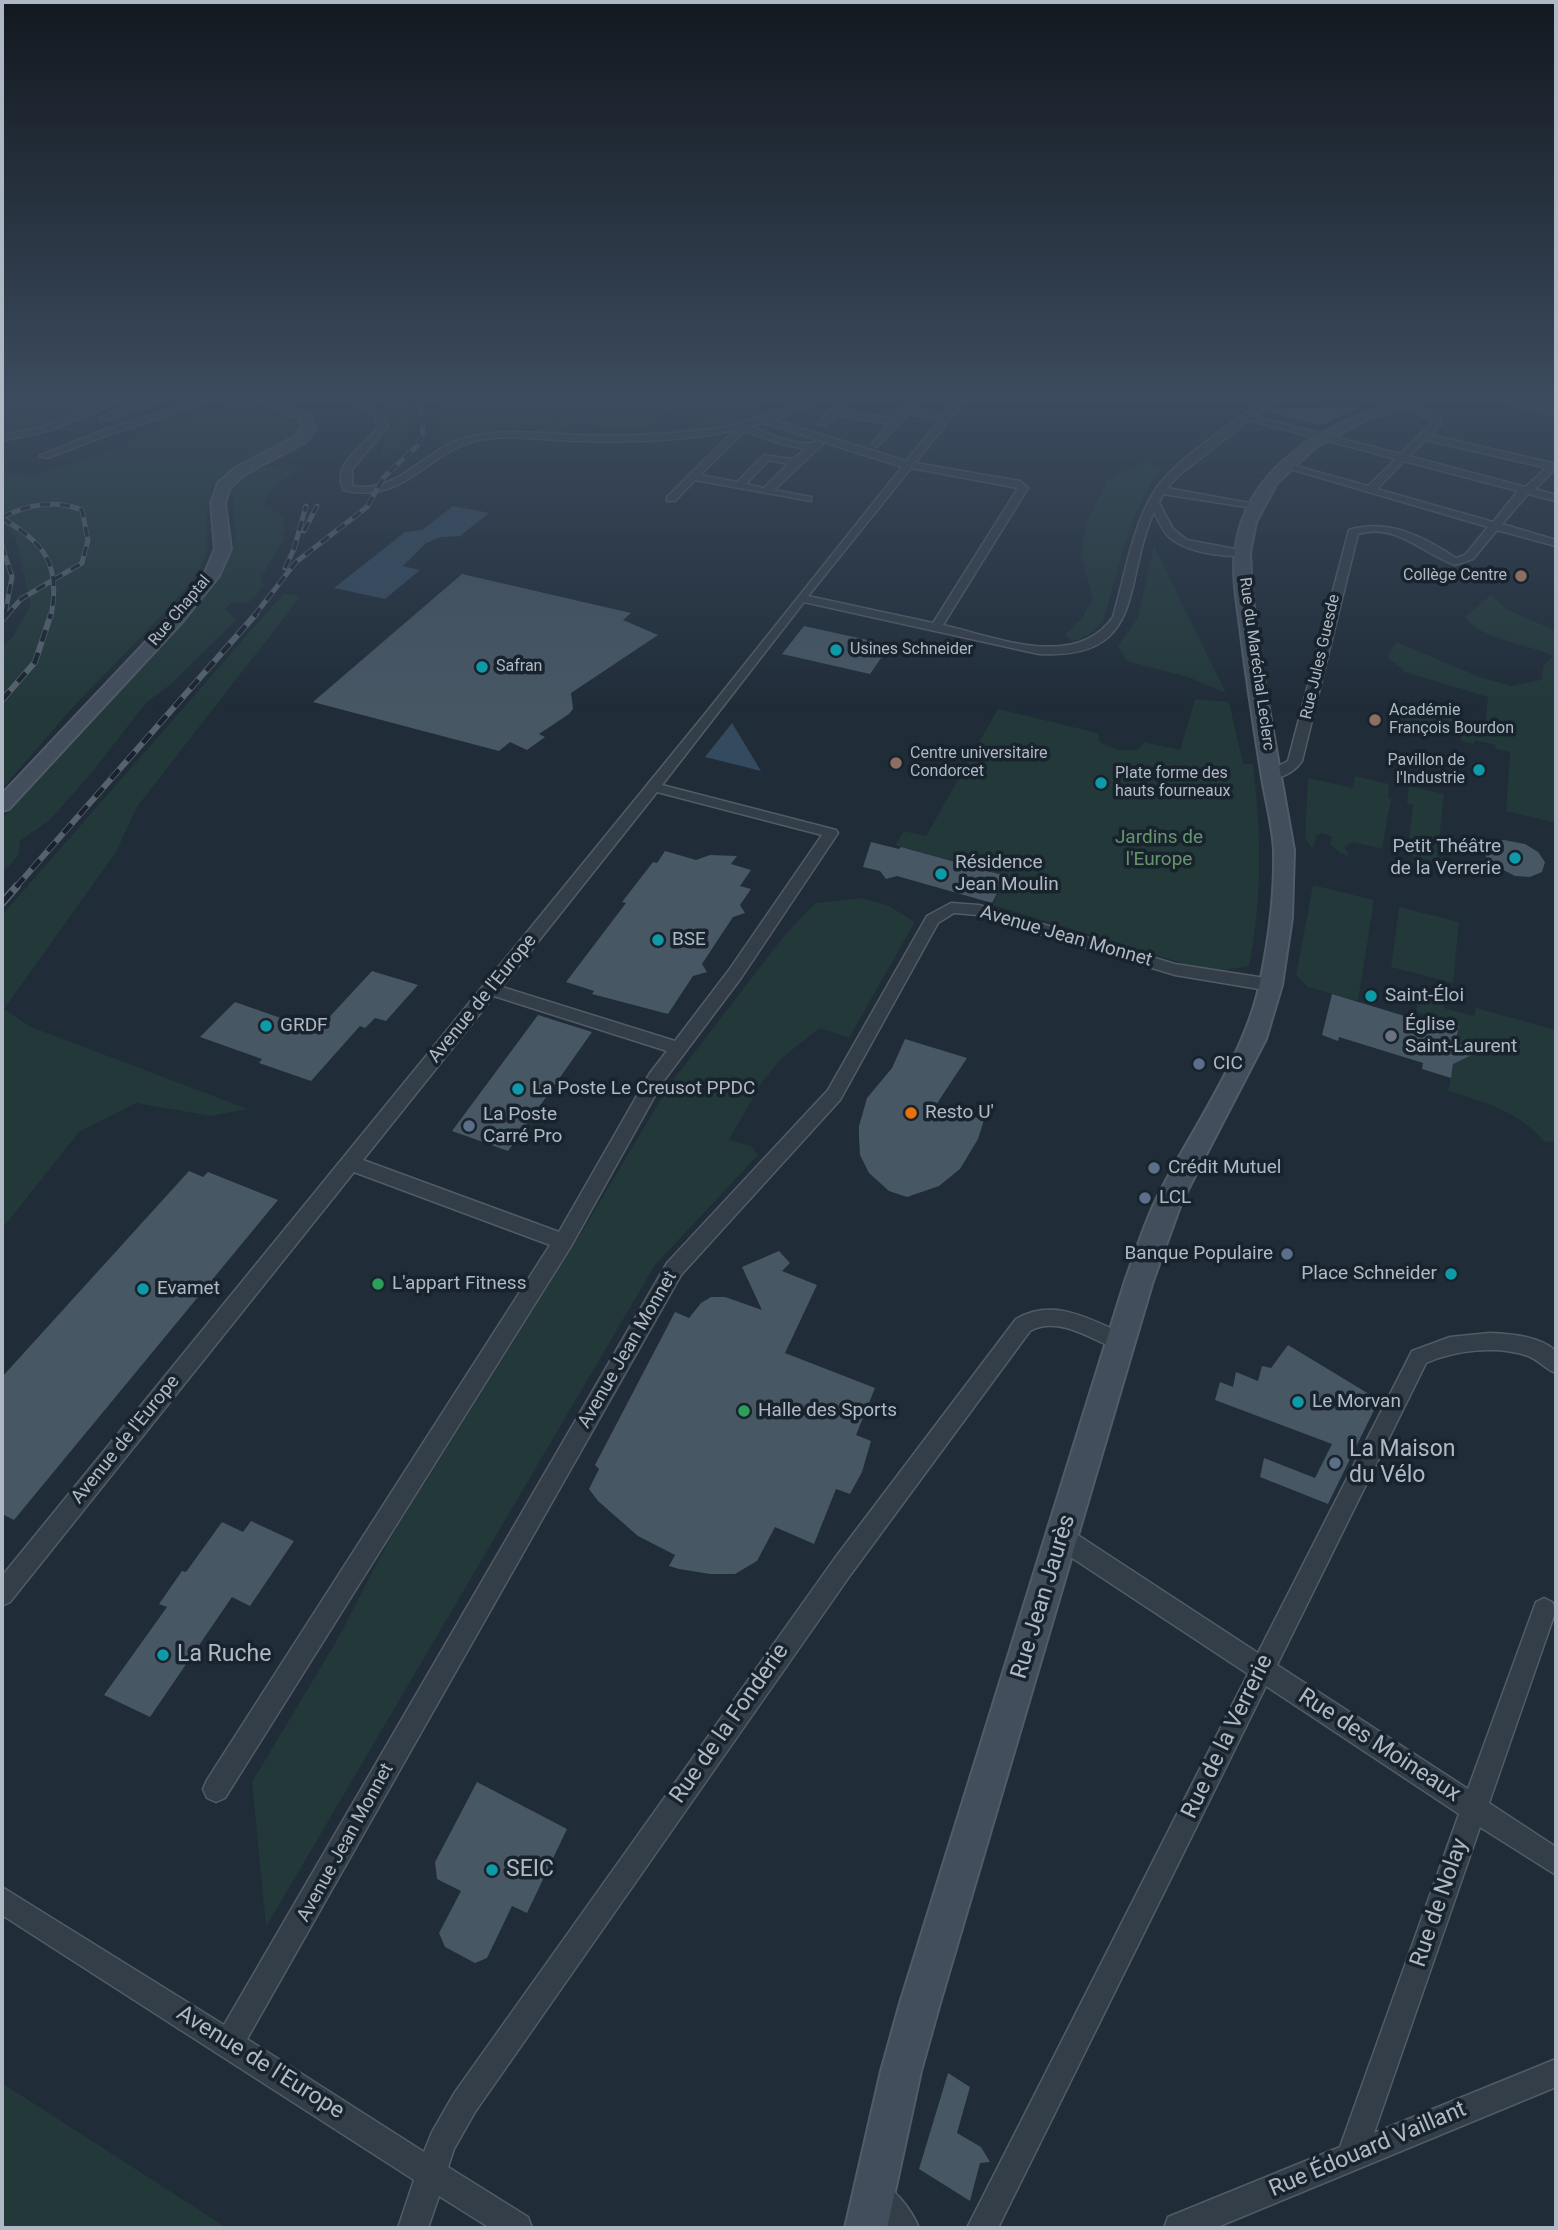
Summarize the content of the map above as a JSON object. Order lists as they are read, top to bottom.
{
  "streets": {
    "main road": ["Rue Chaptal", "Rue du Maréchal Leclerc", "Rue Jean Jaurès"],
    "street": [
      "Rue Jules Guesde",
      "Avenue Jean Monnet",
      "Avenue de l'Europe",
      "Rue de la Fonderie",
      "Rue de la Verrerie",
      "Rue des Moineaux",
      "Rue de Nolay",
      "Rue Édouard Vaillant"
    ]
  },
  "crossings": [
    ["Rue Jules Guesde", "Rue du Maréchal Leclerc"],
    ["Rue du Maréchal Leclerc", "Avenue Jean Monnet"],
    ["Rue du Maréchal Leclerc", "Rue Jean Jaurès"],
    ["Avenue Jean Monnet", "Avenue de l'Europe"],
    ["Avenue Jean Monnet", "Rue Jean Jaurès"],
    ["Avenue de l'Europe", "Rue de la Fonderie"],
    ["Rue Jean Jaurès", "Rue de la Fonderie"],
    ["Rue Jean Jaurès", "Rue des Moineaux"],
    ["Rue de la Verrerie", "Rue des Moineaux"],
    ["Rue des Moineaux", "Rue de Nolay"],
    ["Rue de Nolay", "Rue Édouard Vaillant"]
  ],
  "parks": ["Jardins de l'Europe"],
  "places": [
    "Collège Centre",
    "Usines Schneider",
    "Safran",
    "Académie François Bourdon",
    "Centre universitaire Condorcet",
    "Pavillon de l'Industrie",
    "Plate forme des hauts fourneaux",
    "Petit Théâtre de la Verrerie",
    "Résidence Jean Moulin",
    "BSE",
    "Saint-Éloi",
    "GRDF",
    "Église Saint-Laurent",
    "CIC",
    "La Poste Le Creusot PPDC",
    "Resto U'",
    "La Poste Carré Pro",
    "Crédit Mutuel",
    "LCL",
    "Banque Populaire",
    "Place Schneider",
    "L'appart Fitness",
    "Evamet",
    "Le Morvan",
    "Halle des Sports",
    "La Maison du Vélo",
    "La Ruche",
    "SEIC"
  ]
}
